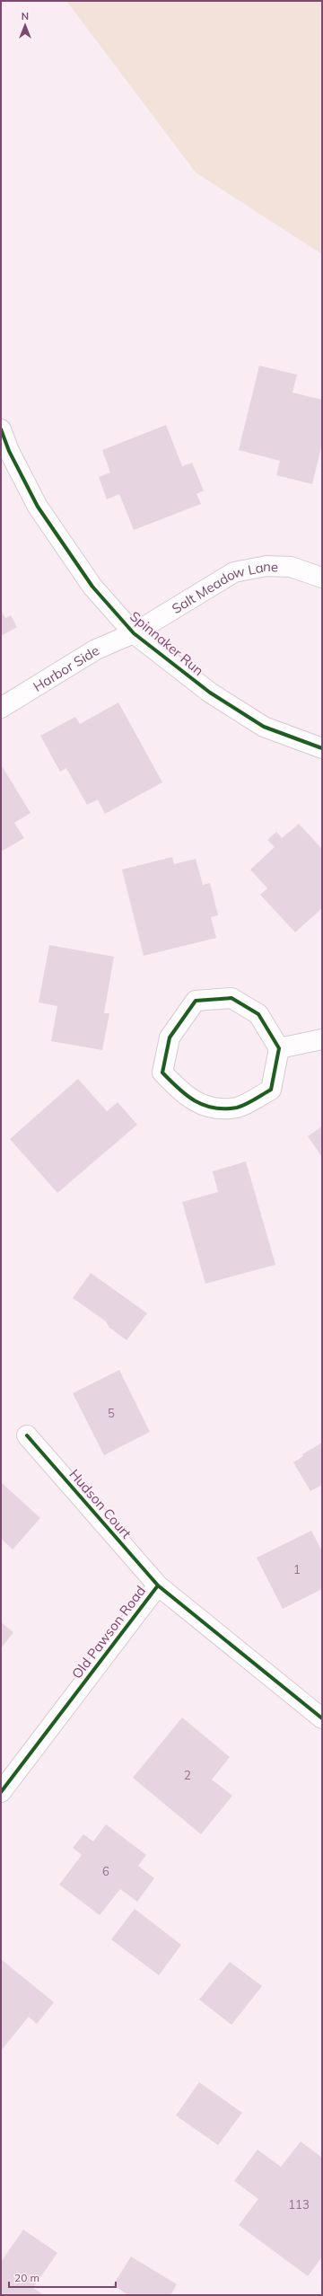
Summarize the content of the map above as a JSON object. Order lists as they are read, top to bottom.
{
  "streets": {
    "street": [
      "Salt Meadow Lane",
      "Spinnaker Run",
      "Harbor Side",
      "Hudson Court",
      "Old Pawson Road"
    ]
  },
  "crossings": [
    ["Salt Meadow Lane", "Spinnaker Run"],
    ["Salt Meadow Lane", "Harbor Side"],
    ["Spinnaker Run", "Harbor Side"],
    ["Hudson Court", "Old Pawson Road"]
  ],
  "house_numbers": [
    "5",
    "1",
    "2",
    "6",
    "113"
  ],
  "scale_bar": "20 m",
  "north": "top"
}
